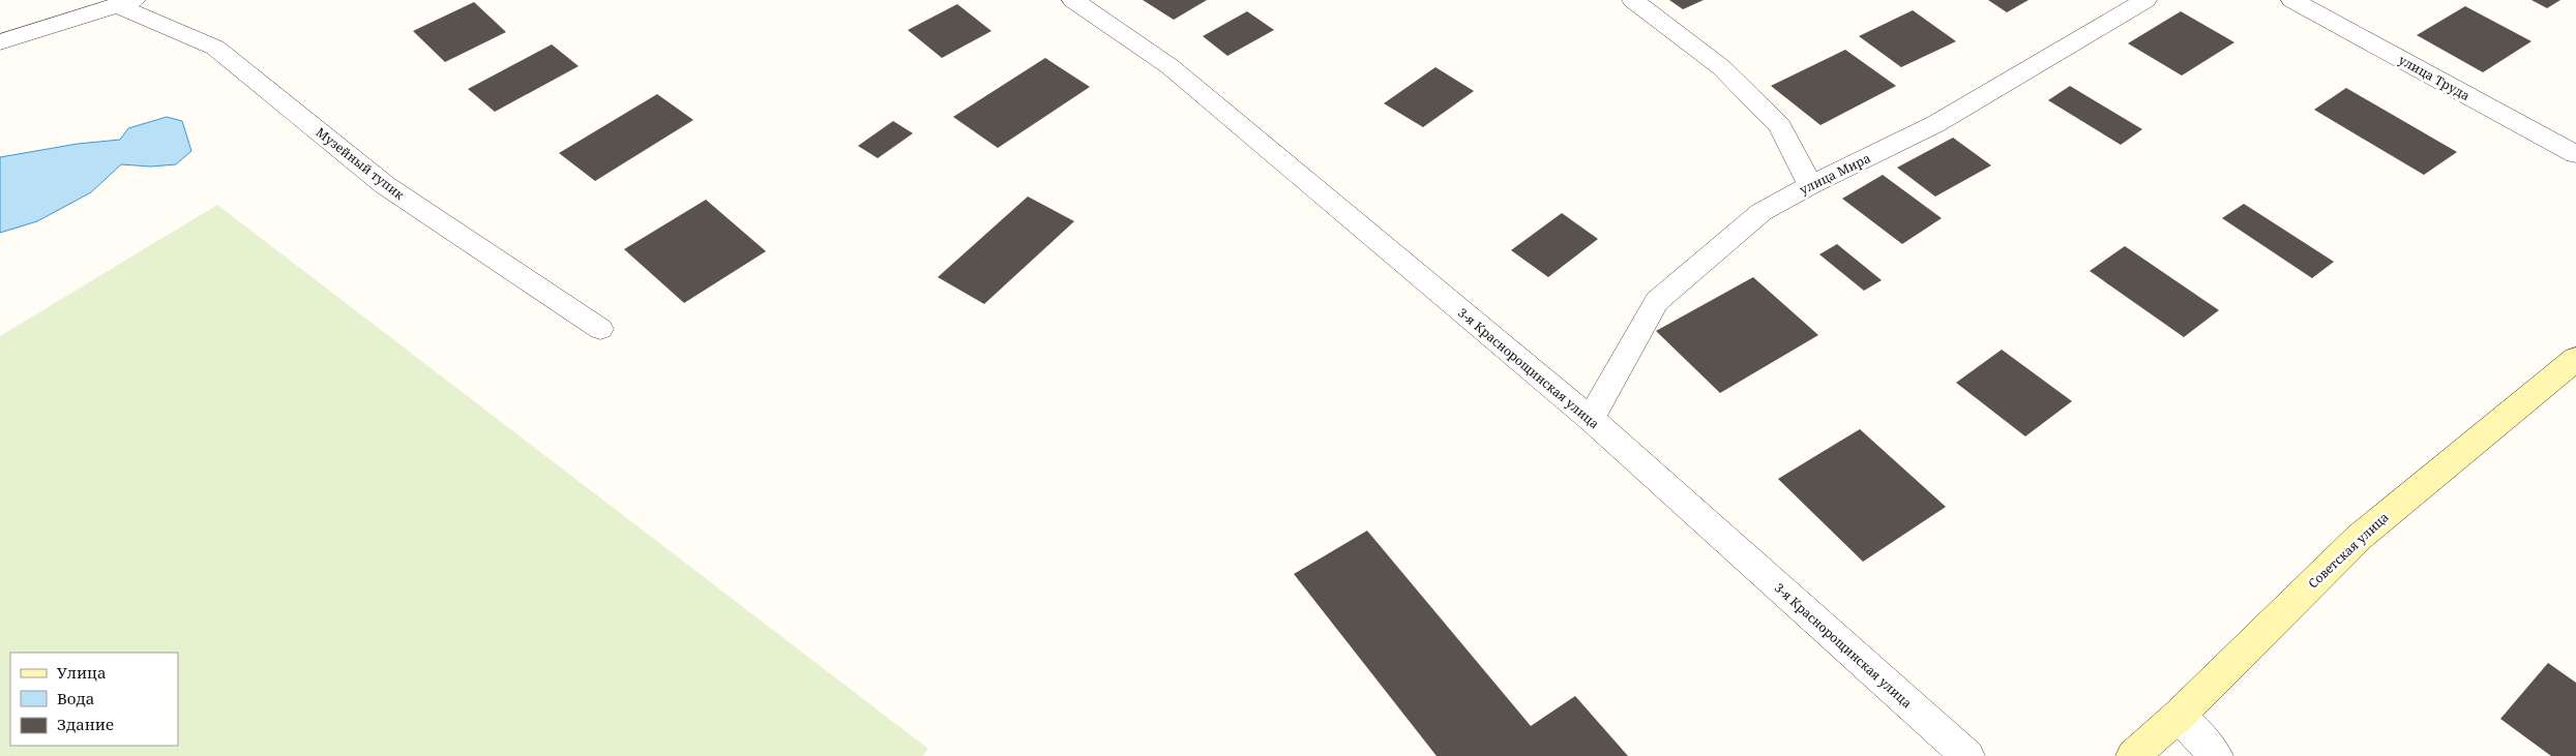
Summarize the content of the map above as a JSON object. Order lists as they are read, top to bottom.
{
  "streets": {
    "street": [
      "улица Труда",
      "Музейный тупик",
      "улица Мира",
      "3-я Краснорощинская улица",
      "Советская улица"
    ]
  },
  "crossings": [
    ["улица Мира", "3-я Краснорощинская улица"]
  ],
  "legend": ["Улица", "Вода", "Здание"]
}
